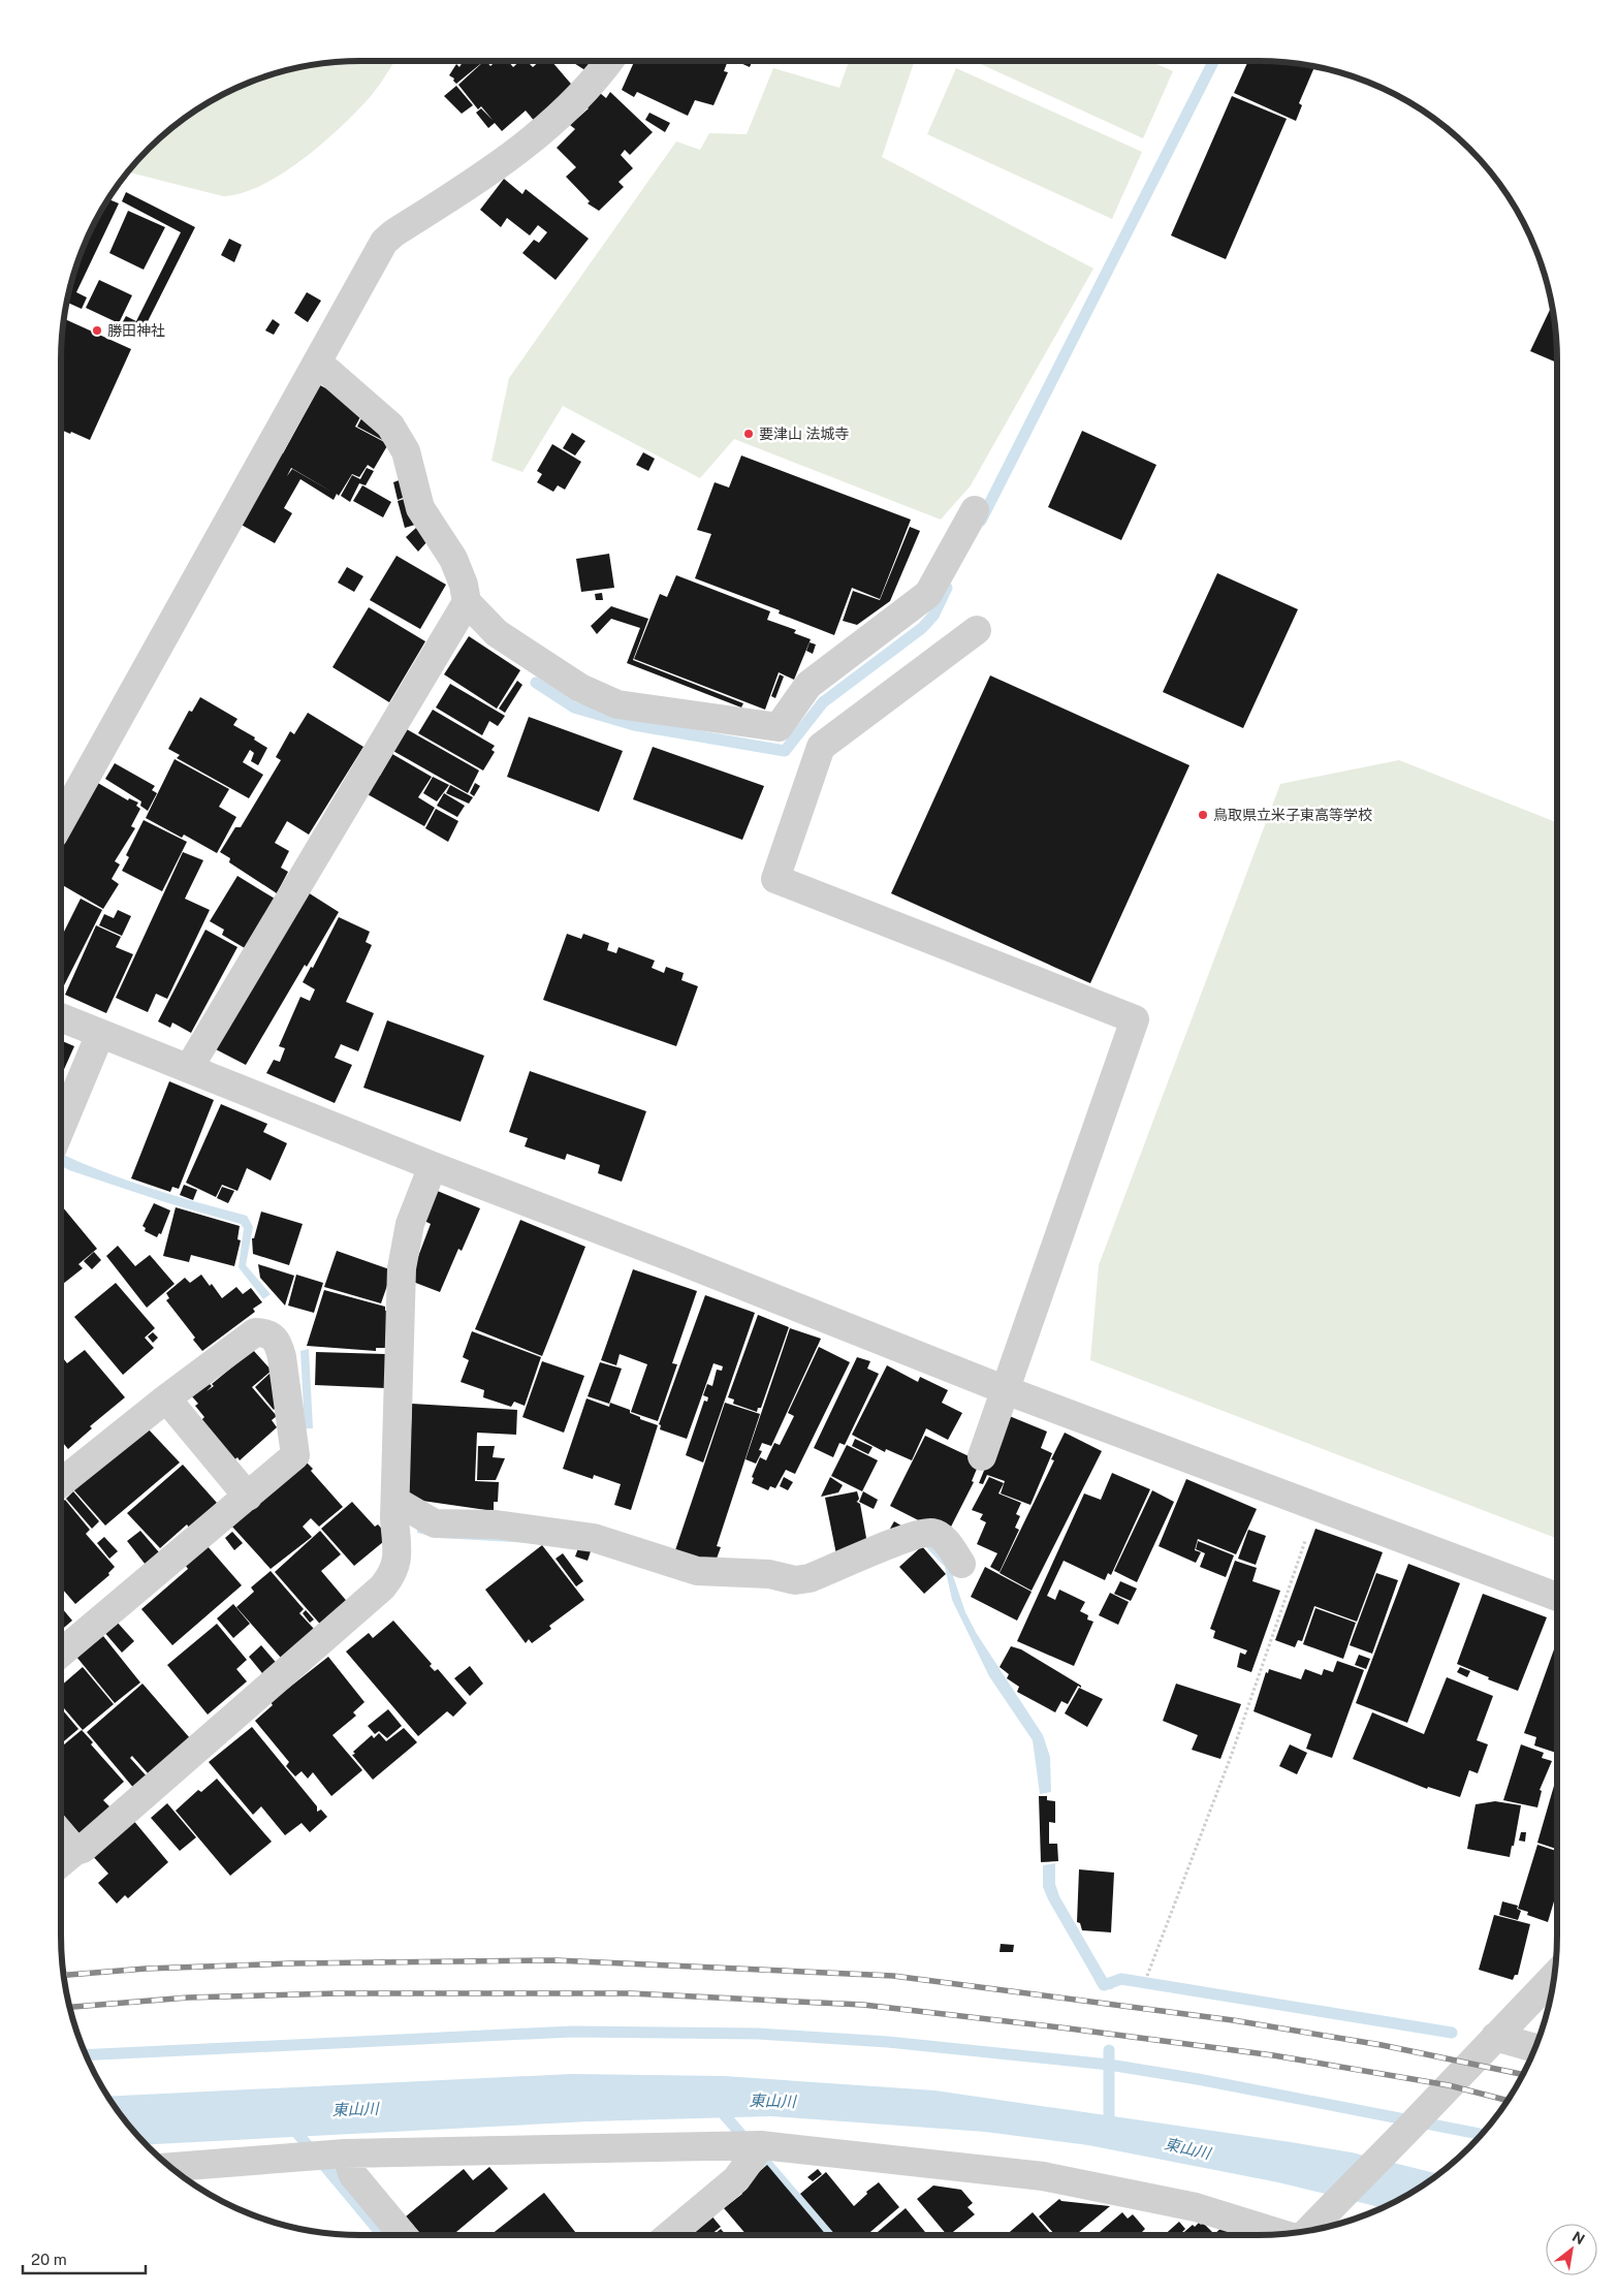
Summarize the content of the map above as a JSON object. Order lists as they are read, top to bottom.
{
  "water": ["東山川"],
  "places": ["勝田神社", "要津山 法城寺", "鳥取県立米子東高等学校"],
  "scale_bar": "20 m",
  "north": "top right"
}
